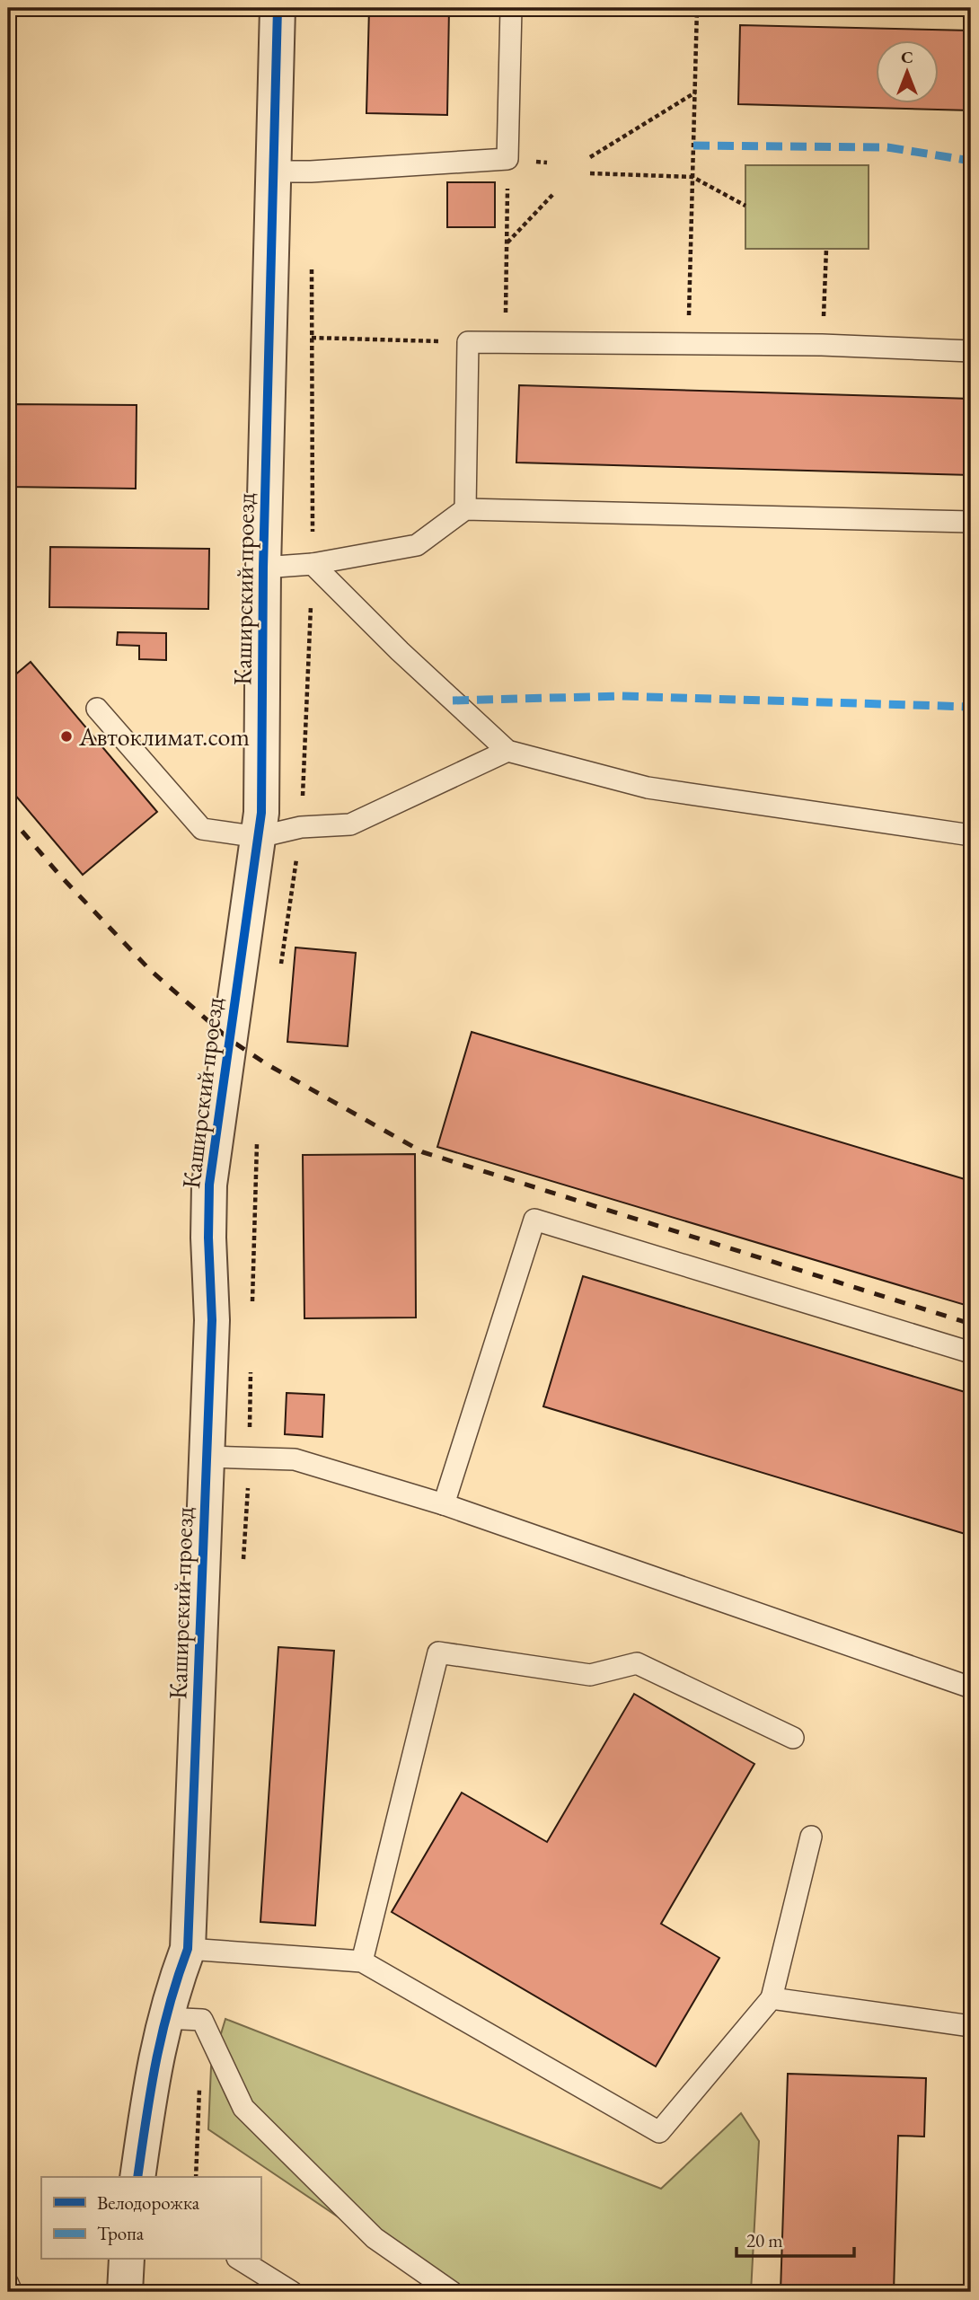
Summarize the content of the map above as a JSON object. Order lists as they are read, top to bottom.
{
  "streets": {
    "street": ["Каширский проезд"]
  },
  "places": ["Автоклимат.com"],
  "legend": ["Велодорожка", "Тропа"],
  "scale_bar": "20 m",
  "north": "top"
}
